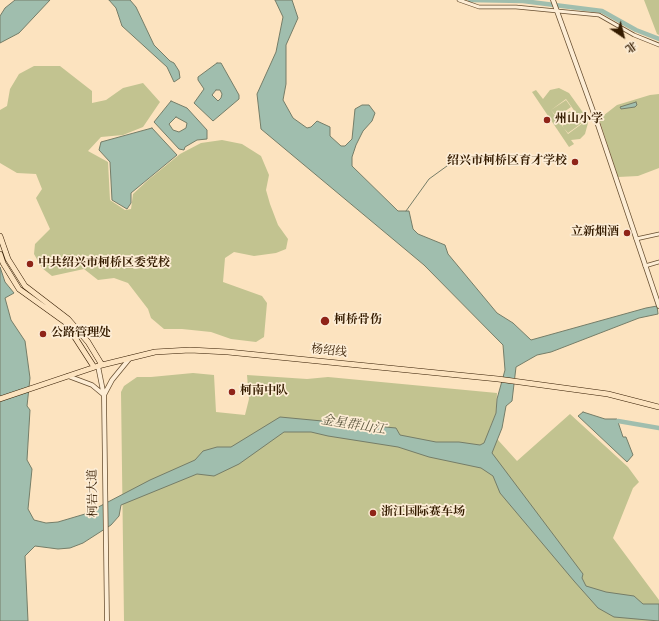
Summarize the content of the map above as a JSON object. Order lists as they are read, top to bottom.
{
  "streets": {
    "main road": ["杨绍线", "柯岩大道"]
  },
  "crossings": [
    ["杨绍线", "柯岩大道"]
  ],
  "water": ["金星群山江"],
  "places": [
    "州山小学",
    "绍兴市柯桥区育才学校",
    "立新烟酒",
    "中共绍兴市柯桥区委党校",
    "柯桥骨伤",
    "公路管理处",
    "柯南中队",
    "浙江国际赛车场"
  ],
  "north": "bottom right"
}
